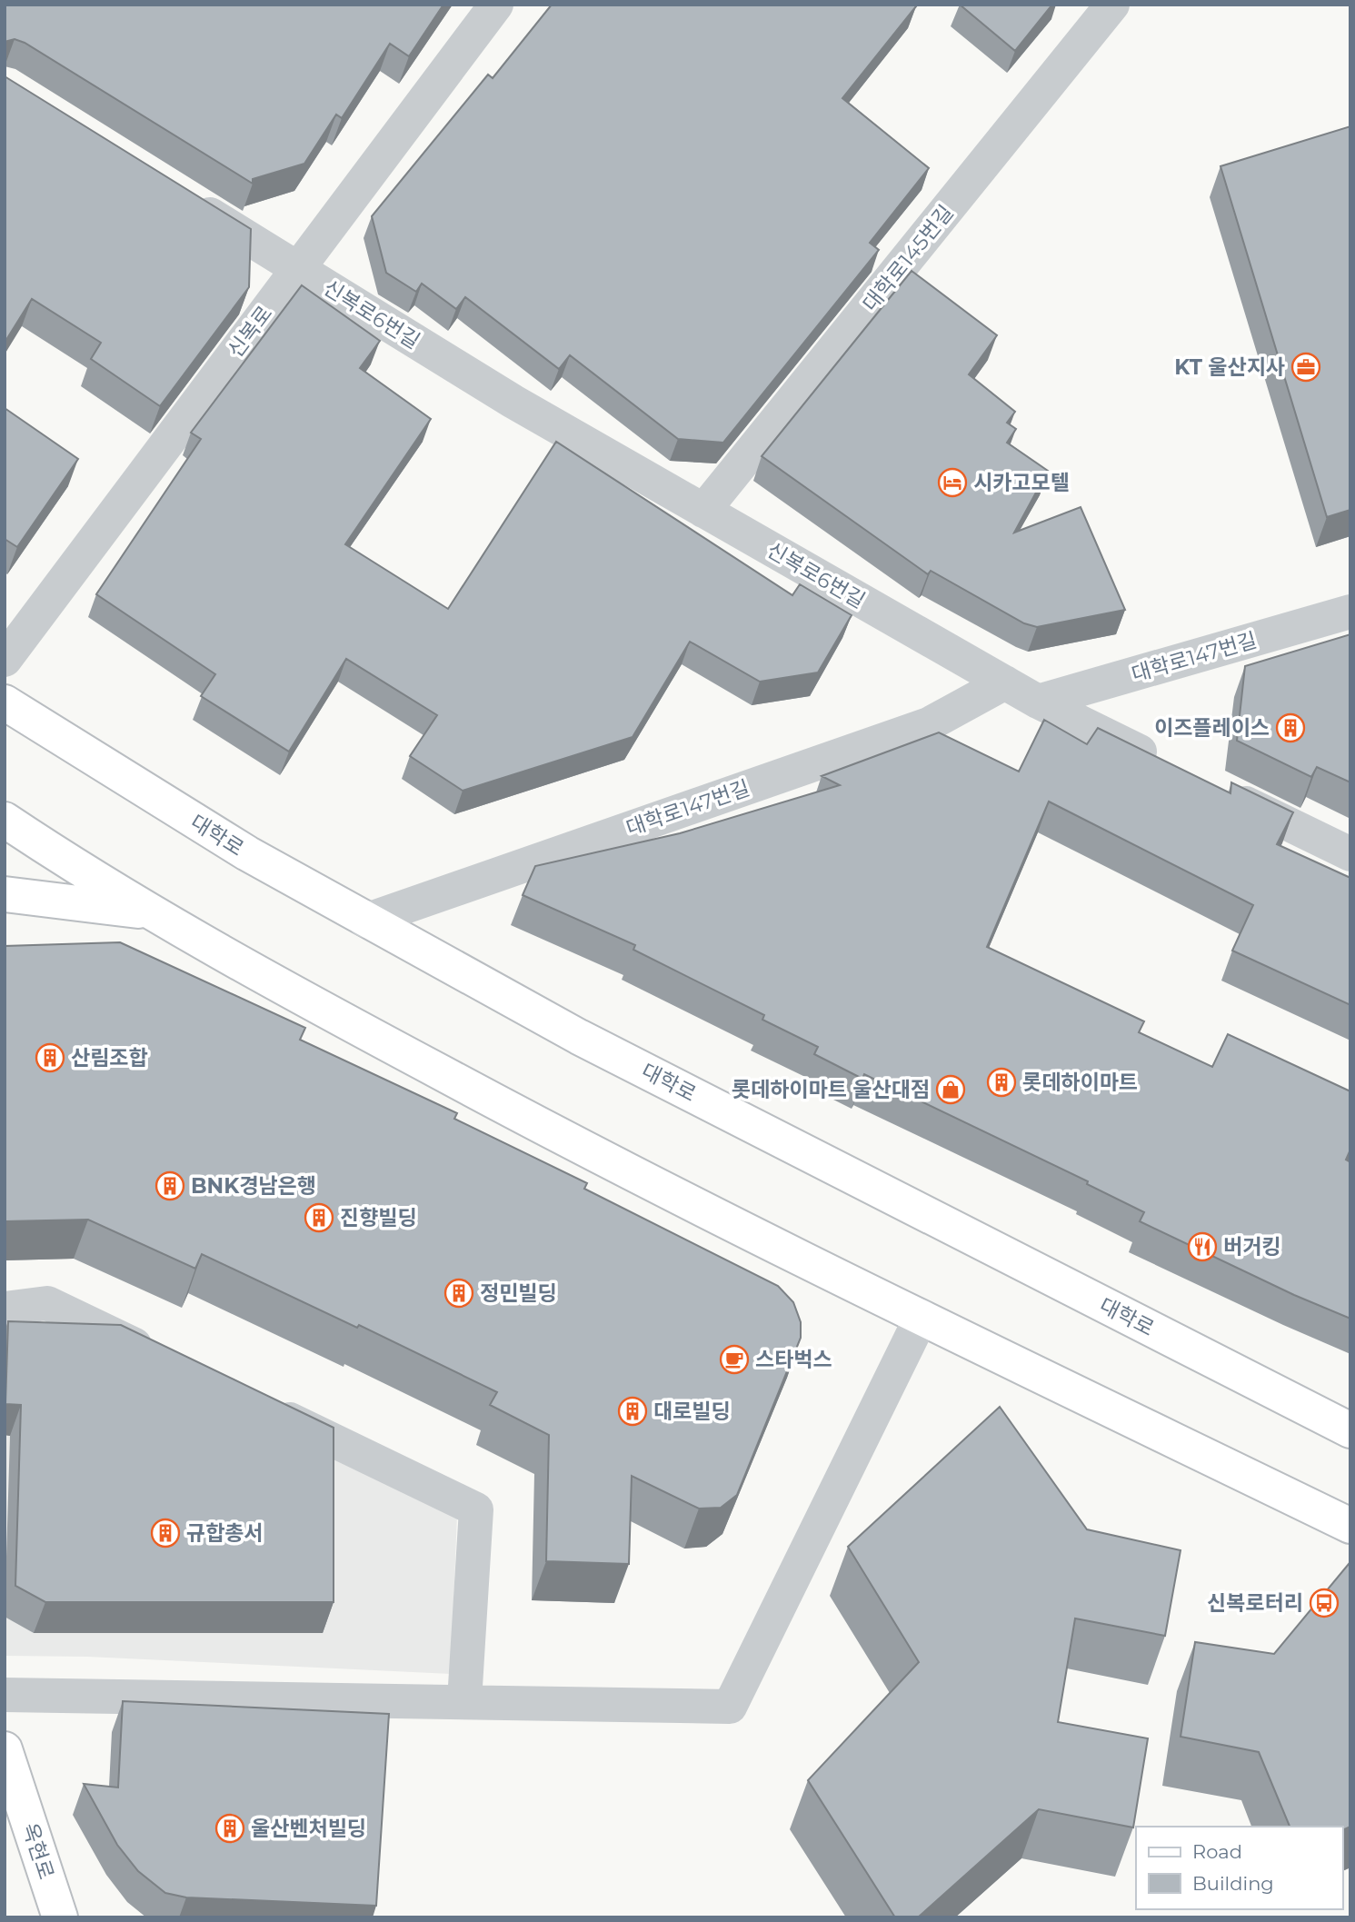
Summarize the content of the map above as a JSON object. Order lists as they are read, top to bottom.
{
  "streets": {
    "main road": ["대학로", "옥현로"],
    "street": [
      "대학로145번길",
      "신복로6번길",
      "신복로",
      "대학로147번길"
    ]
  },
  "crossings": [
    ["대학로145번길", "신복로6번길"],
    ["신복로6번길", "신복로"],
    ["신복로6번길", "대학로147번길"],
    ["대학로147번길", "대학로"]
  ],
  "places": {
    "office": ["KT 울산지사"],
    "hotel": ["시카고모텔"],
    "building": [
      "이즈플레이스",
      "산림조합",
      "롯데하이마트",
      "BNK경남은행",
      "진향빌딩",
      "정민빌딩",
      "대로빌딩",
      "규합총서",
      "울산벤처빌딩"
    ],
    "shop": ["롯데하이마트 울산대점"],
    "restaurant": ["버거킹"],
    "cafe": ["스타벅스"],
    "bus stop": ["신복로터리"]
  },
  "legend": ["Road", "Building"]
}
